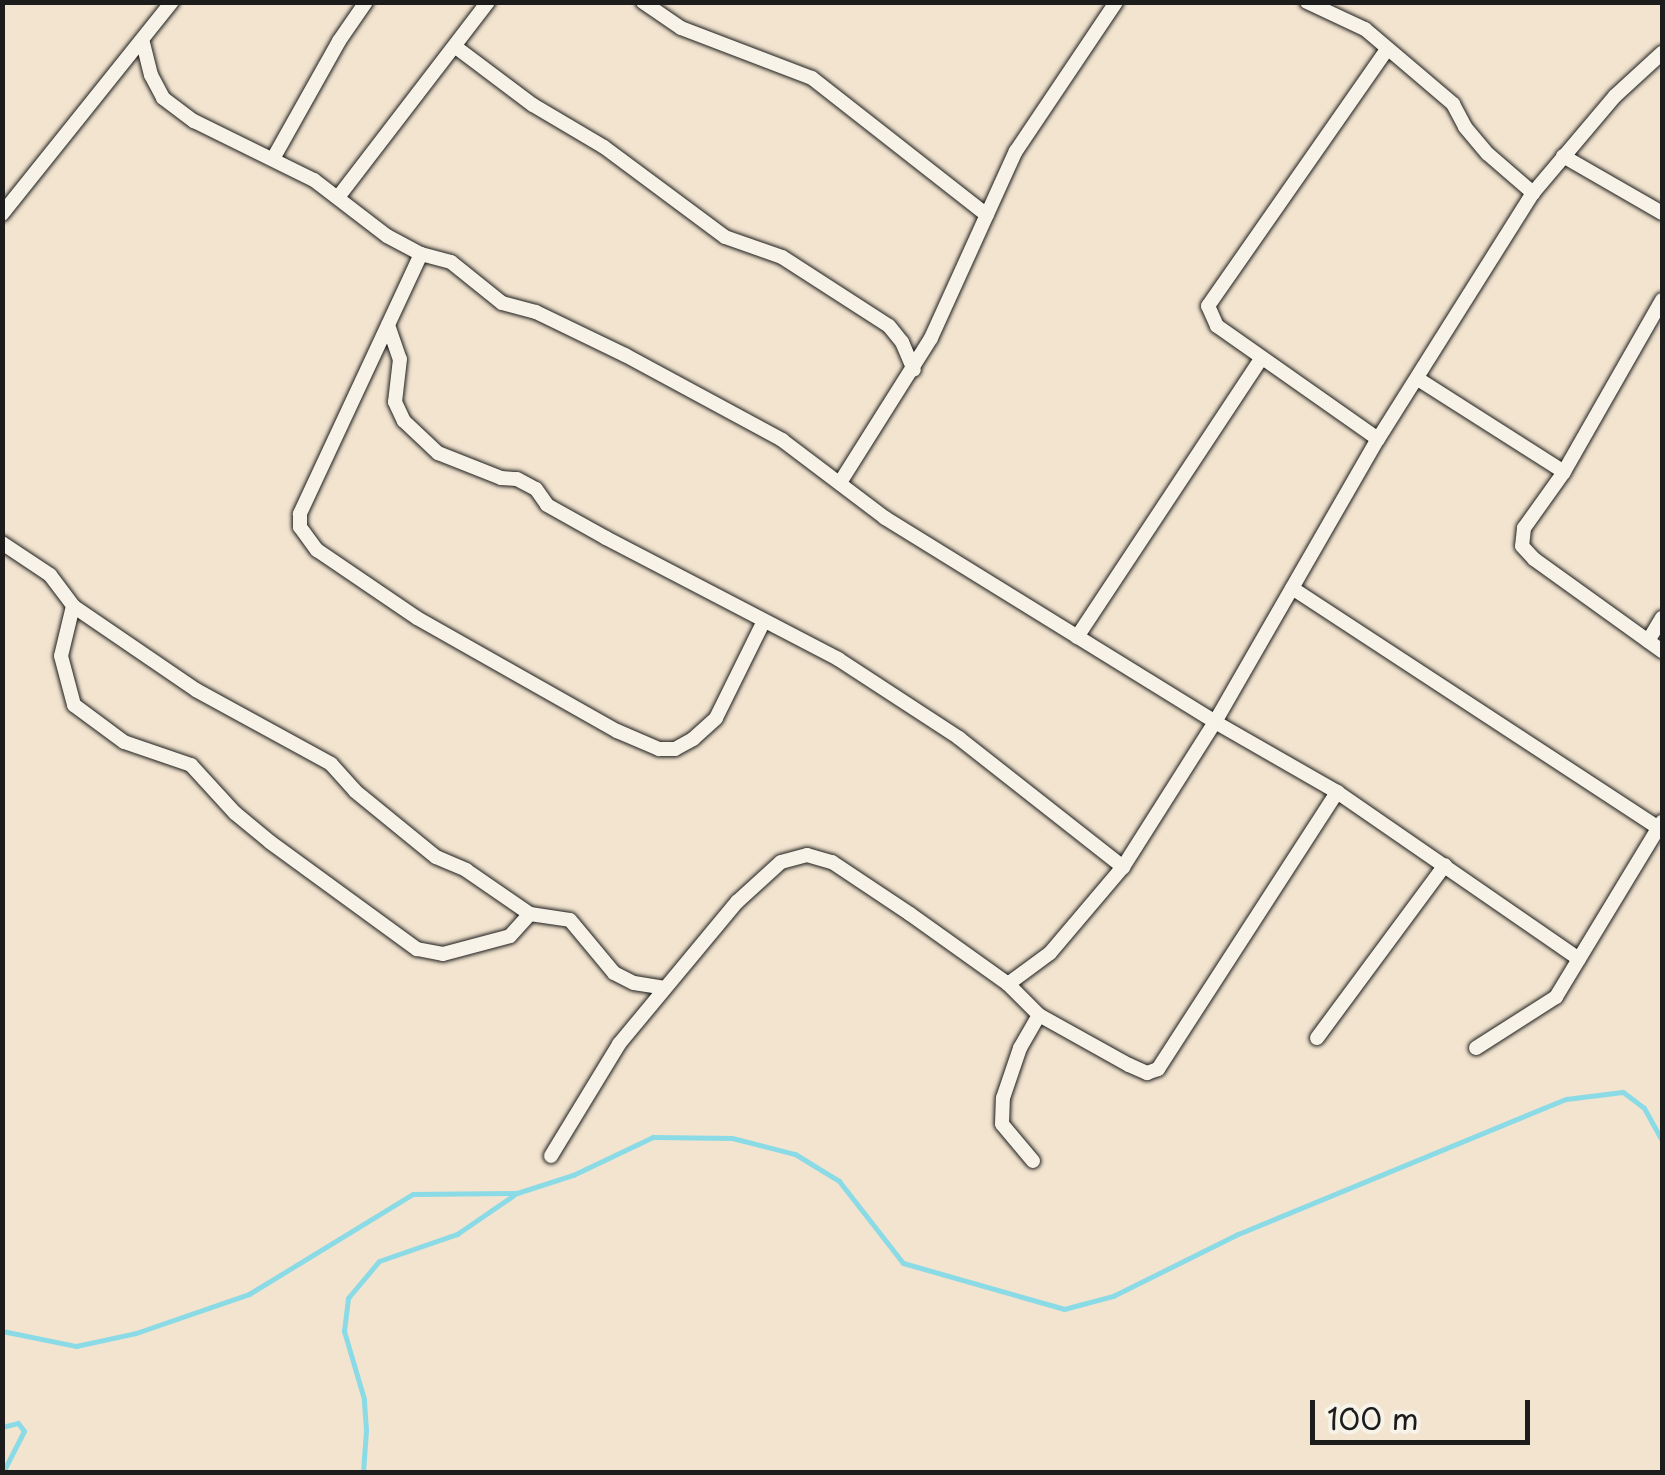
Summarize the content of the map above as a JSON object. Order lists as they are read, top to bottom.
{
  "scale_bar": "100 m"
}
